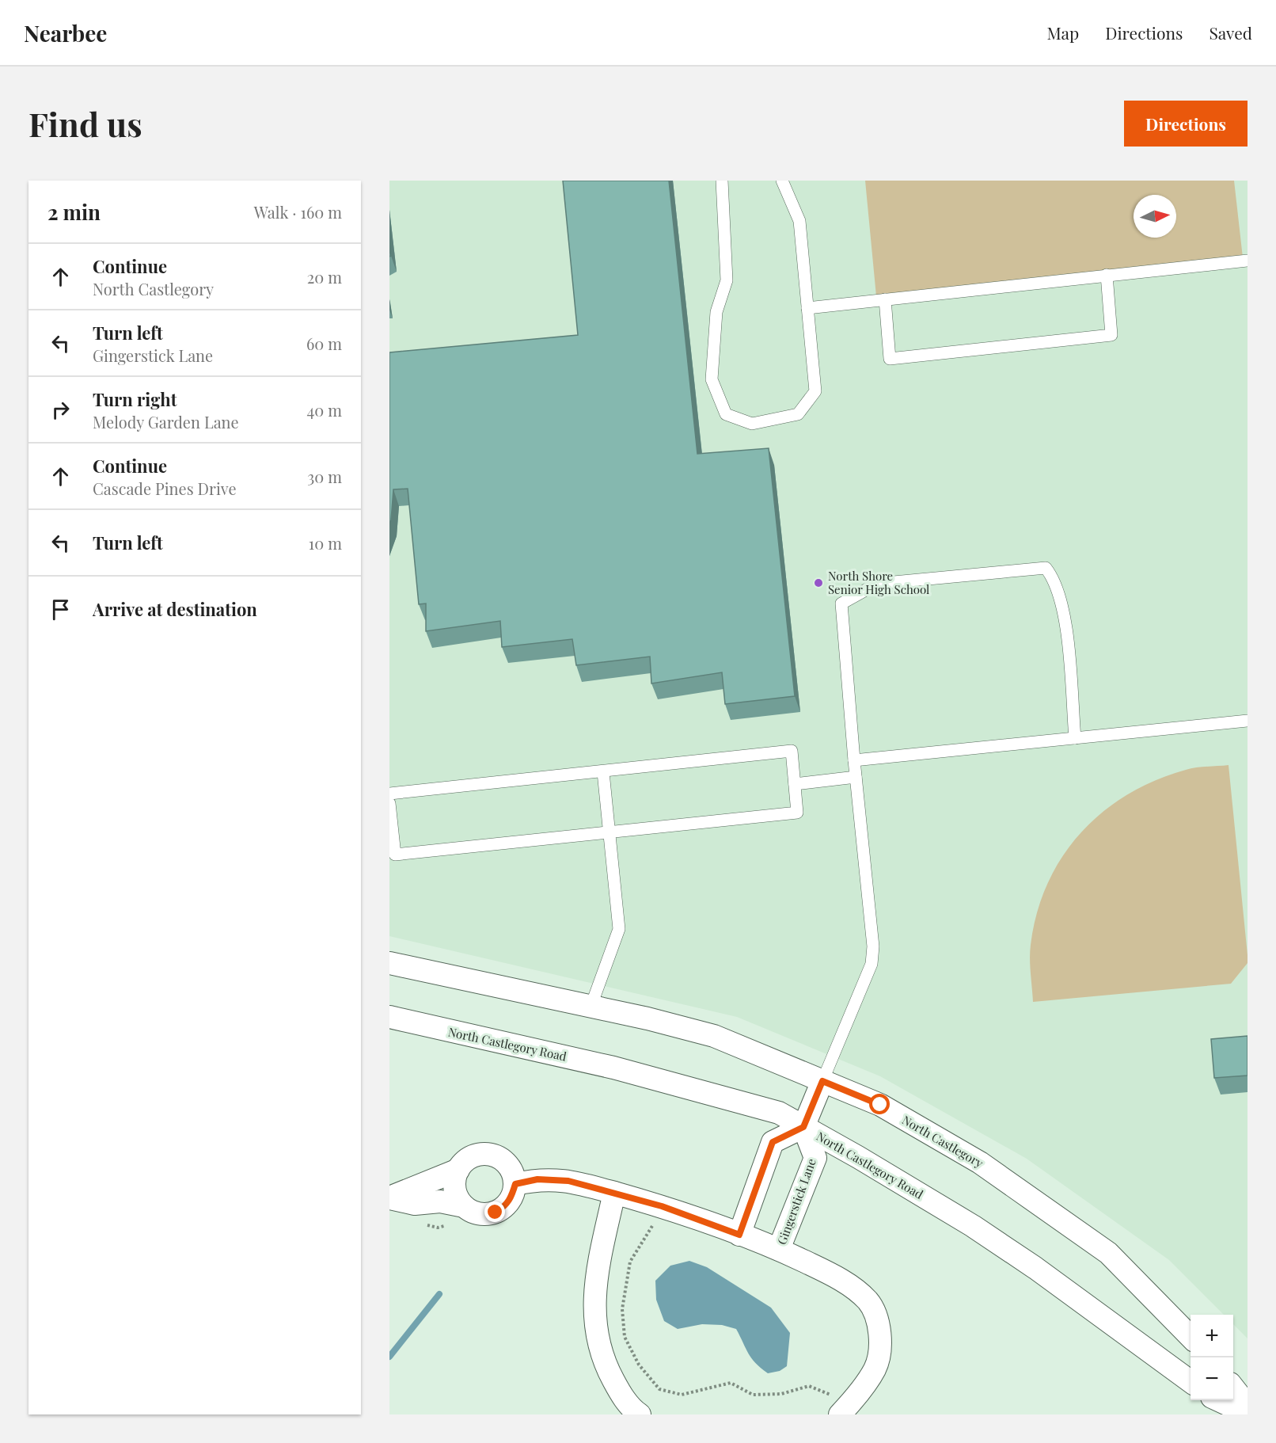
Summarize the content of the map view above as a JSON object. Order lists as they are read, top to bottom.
{
  "streets": {
    "street": ["North Castlegory Road", "North Castlegory", "Gingerstick Lane"]
  },
  "crossings": [
    ["North Castlegory Road", "Gingerstick Lane"]
  ],
  "places": ["North Shore Senior High School"],
  "north": "right",
  "page": {
    "header": "Nearbee",
    "nav": ["Map", "Directions", "Saved"],
    "buttons": "Directions",
    "title": "Find us",
    "heading": ["2 min", "Walk · 160 m"],
    "list": [
      ["Continue", "North Castlegory", "20 m"],
      ["Turn left", "Gingerstick Lane", "60 m"],
      ["Turn right", "Melody Garden Lane", "40 m"],
      ["Continue", "Cascade Pines Drive", "30 m"],
      ["Turn left", "10 m"],
      "Arrive at destination"
    ],
    "map_buttons": ["+", "−"]
  }
}
